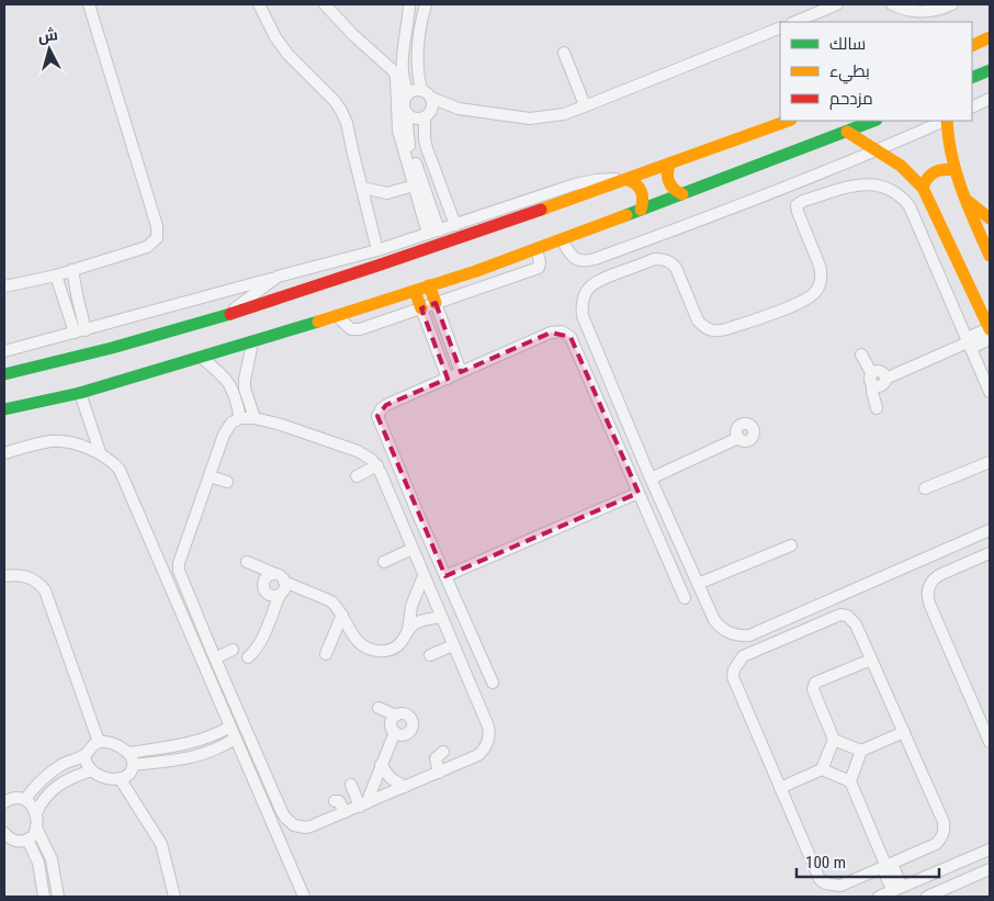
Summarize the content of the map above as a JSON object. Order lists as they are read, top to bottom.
{
  "legend": ["سالك", "بطيء", "مزدحم"],
  "scale_bar": "100 m",
  "north": "top"
}
